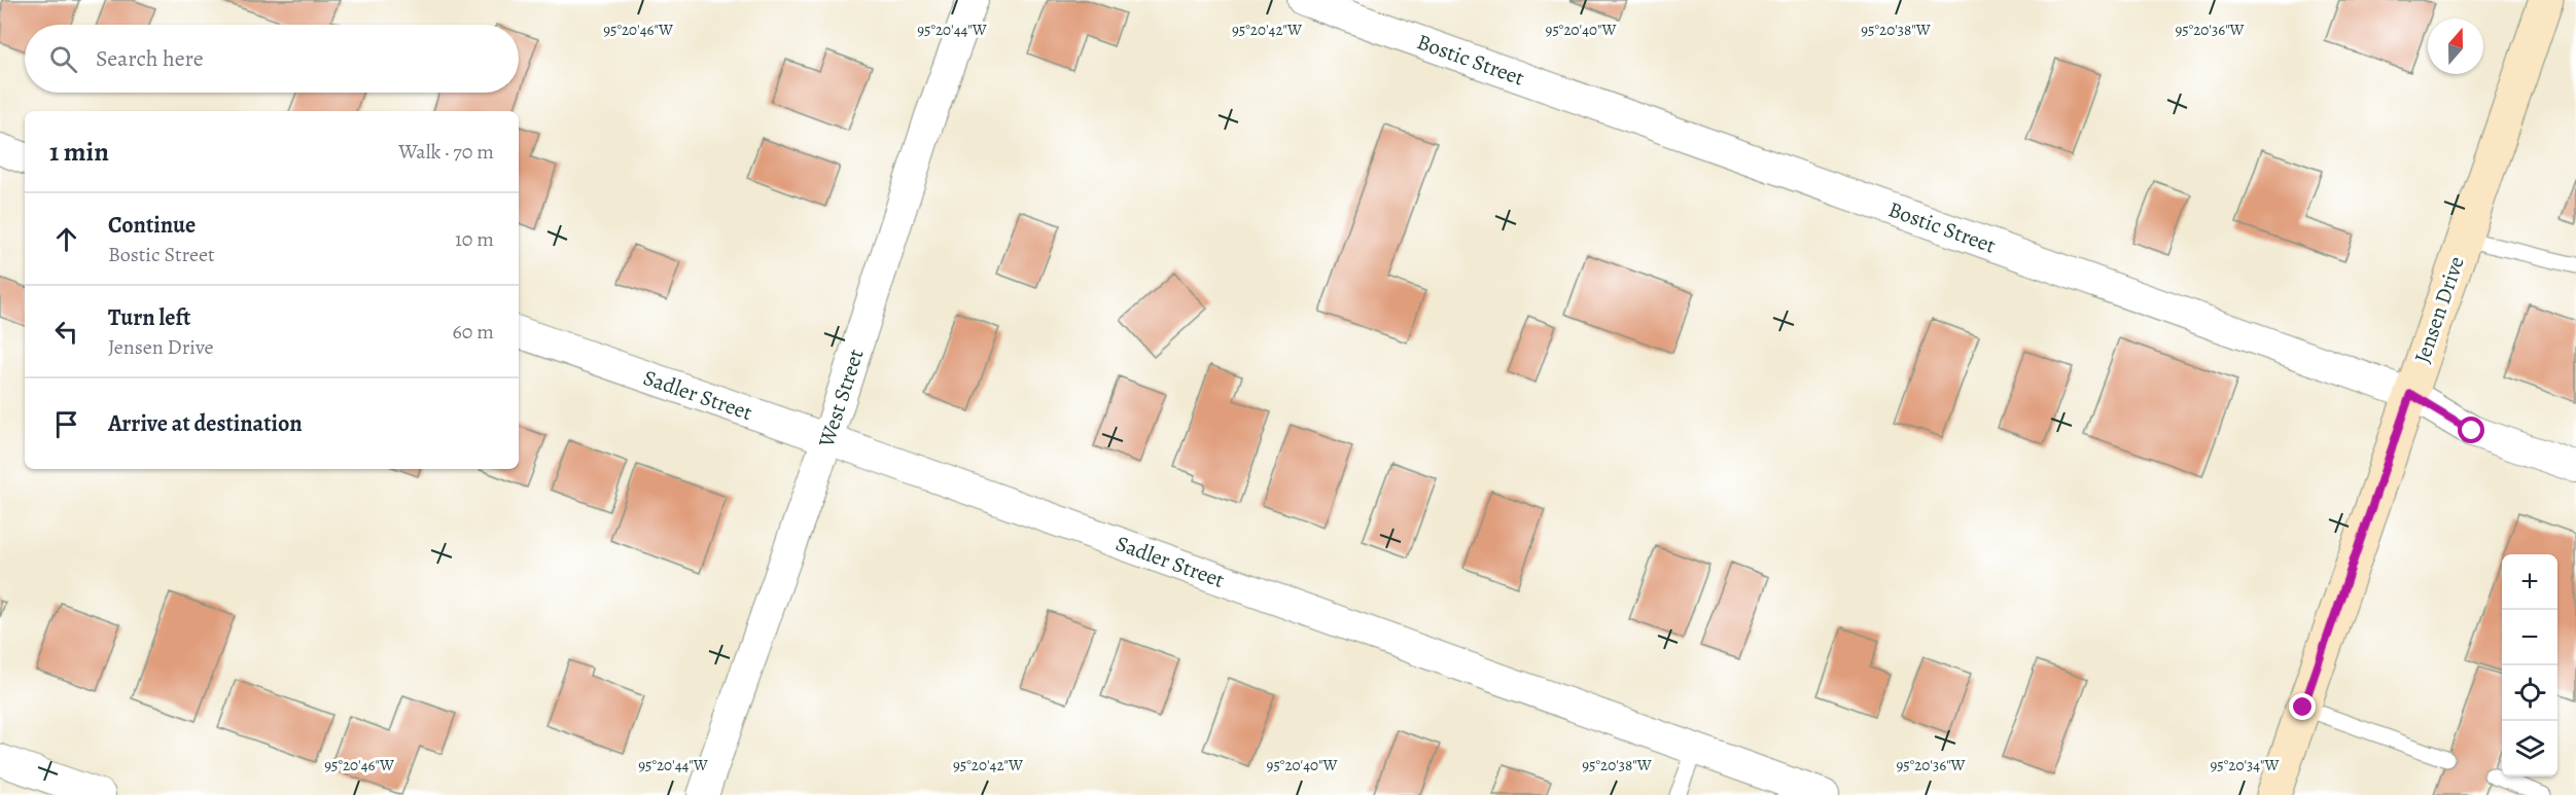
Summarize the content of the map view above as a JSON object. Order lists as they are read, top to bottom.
{
  "streets": {
    "main road": ["Jensen Drive"],
    "street": ["Bostic Street", "Sadler Street", "West Street"]
  },
  "crossings": [
    ["Bostic Street", "Jensen Drive"],
    ["Sadler Street", "West Street"]
  ],
  "north": "top",
  "page": {
    "search": "Search here",
    "heading": ["1 min", "Walk · 70 m"],
    "list": [
      ["Continue", "Bostic Street", "10 m"],
      ["Turn left", "Jensen Drive", "60 m"],
      "Arrive at destination"
    ],
    "map_buttons": ["+", "−"]
  },
  "coordinates": [
    "95°20'46\"W",
    "95°20'44\"W",
    "95°20'42\"W",
    "95°20'40\"W",
    "95°20'38\"W",
    "95°20'36\"W",
    "95°20'34\"W"
  ]
}
